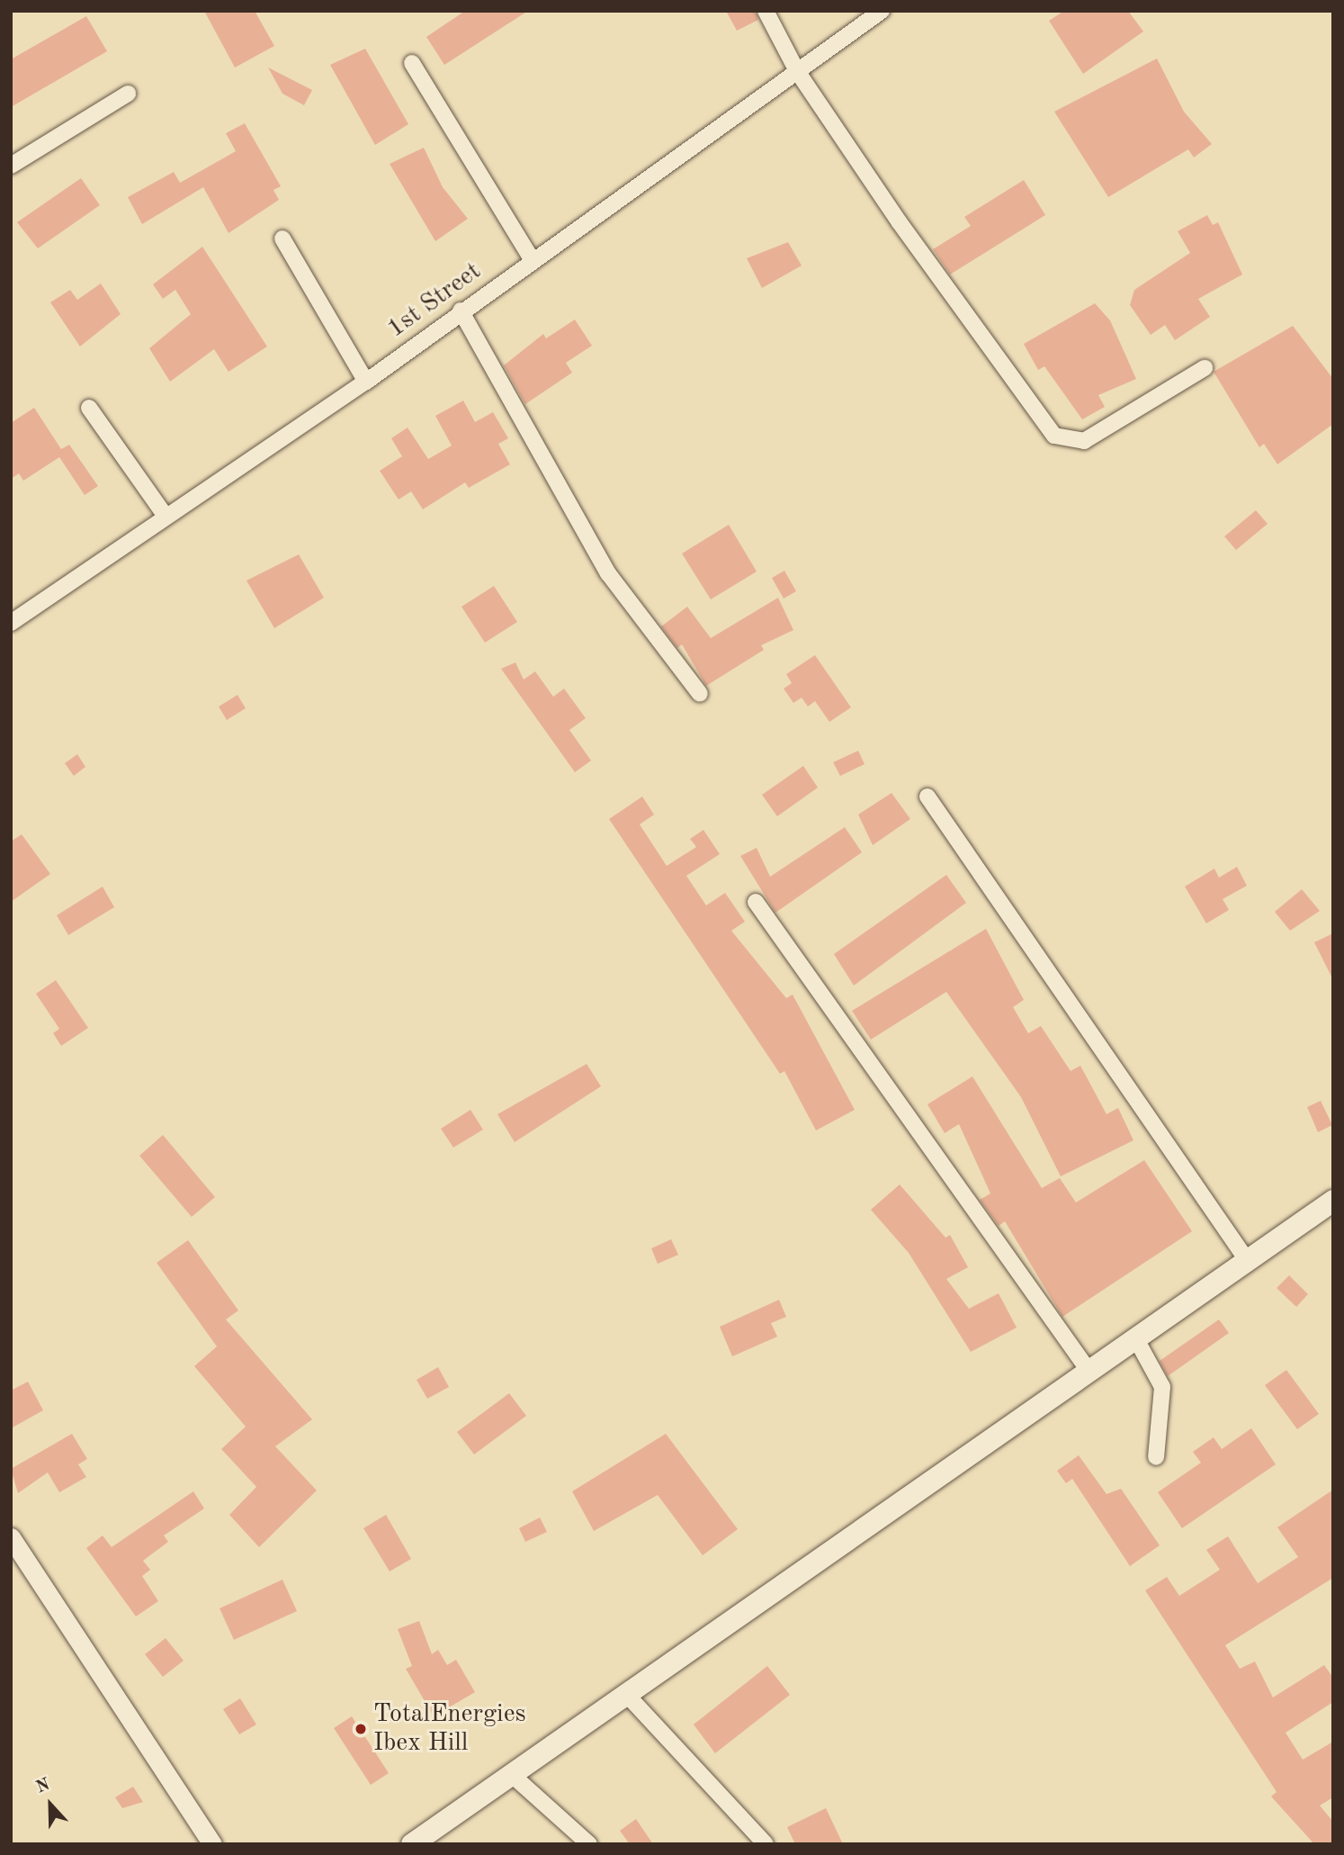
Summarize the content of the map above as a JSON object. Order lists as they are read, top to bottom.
{
  "streets": {
    "street": ["1st Street"]
  },
  "places": ["TotalEnergies Ibex Hill"],
  "north": "top"
}
